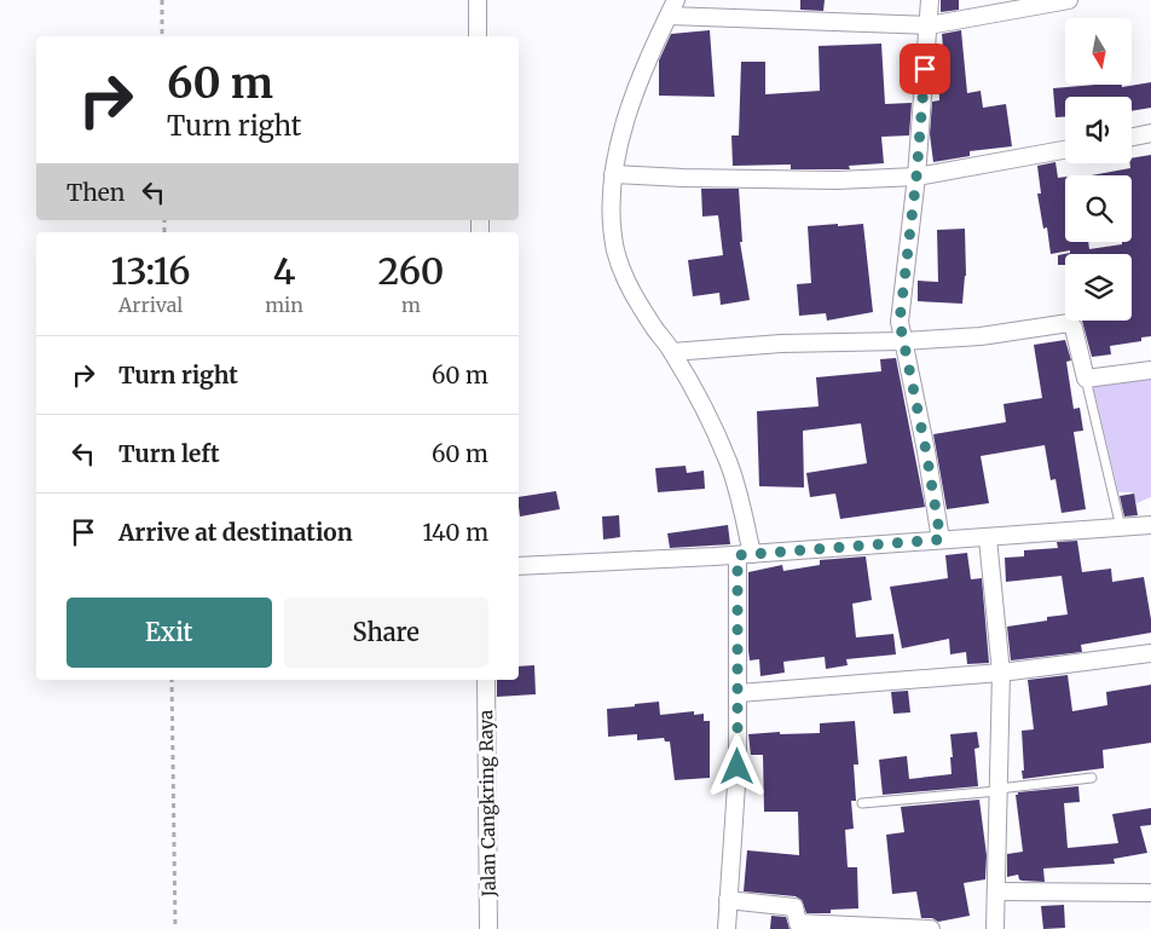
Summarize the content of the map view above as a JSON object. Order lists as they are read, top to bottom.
{
  "streets": {
    "street": ["Jalan Cangkring Raya"]
  },
  "north": "bottom",
  "page": {
    "turn": ["60 m", "Turn right"],
    "then": "Then",
    "eta": [
      "13:16",
      "Arrival",
      "4",
      "min",
      "260",
      "m"
    ],
    "list": [
      {
        "name": "Turn right",
        "value": "60 m"
      },
      {
        "name": "Turn left",
        "value": "60 m"
      },
      {
        "name": "Arrive at destination",
        "value": "140 m"
      }
    ],
    "buttons": ["Exit", "Share"]
  }
}
